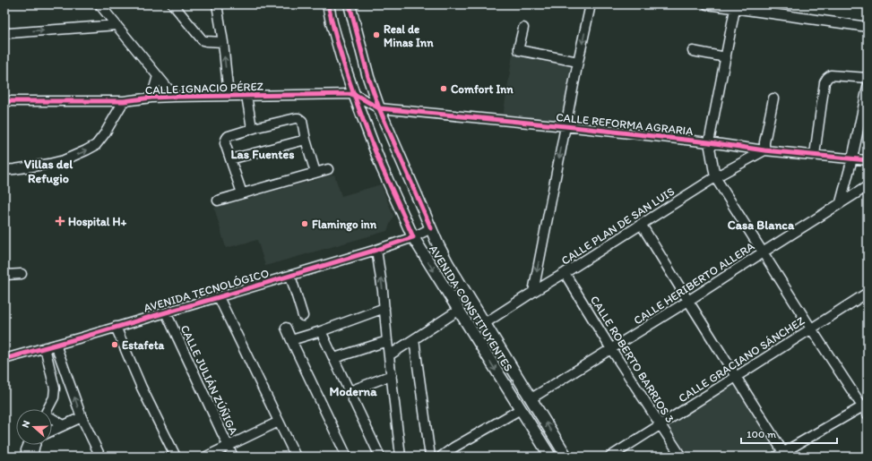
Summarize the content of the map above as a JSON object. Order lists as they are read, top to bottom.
{
  "streets": {
    "main road": ["AVENIDA CONSTITUYENTES"],
    "street": [
      "CALLE IGNACIO PÉREZ",
      "CALLE REFORMA AGRARIA",
      "CALLE PLAN DE SAN LUIS",
      "CALLE HERIBERTO ALLERA",
      "AVENIDA TECNOLÓGICO",
      "CALLE ROBERTO BARRIOS 3",
      "CALLE GRACIANO SÁNCHEZ",
      "CALLE JULIÁN ZÚÑIGA"
    ]
  },
  "crossings": [
    ["CALLE IGNACIO PÉREZ", "AVENIDA CONSTITUYENTES"],
    ["CALLE REFORMA AGRARIA", "CALLE PLAN DE SAN LUIS"],
    ["CALLE REFORMA AGRARIA", "AVENIDA CONSTITUYENTES"],
    ["CALLE PLAN DE SAN LUIS", "AVENIDA CONSTITUYENTES"],
    ["CALLE PLAN DE SAN LUIS", "CALLE ROBERTO BARRIOS 3"],
    ["CALLE HERIBERTO ALLERA", "AVENIDA CONSTITUYENTES"],
    ["CALLE HERIBERTO ALLERA", "CALLE ROBERTO BARRIOS 3"],
    ["AVENIDA TECNOLÓGICO", "AVENIDA CONSTITUYENTES"],
    ["AVENIDA TECNOLÓGICO", "CALLE JULIÁN ZÚÑIGA"],
    ["CALLE ROBERTO BARRIOS 3", "CALLE GRACIANO SÁNCHEZ"]
  ],
  "districts": [
    "Las Fuentes",
    "Villas del Refugio",
    "Casa Blanca",
    "Moderna"
  ],
  "places": {
    "other": [
      "Real de Minas Inn",
      "Comfort Inn",
      "Flamingo inn",
      "Estafeta"
    ],
    "health": ["Hospital H+"]
  },
  "scale_bar": "100 m",
  "north": "left"
}
